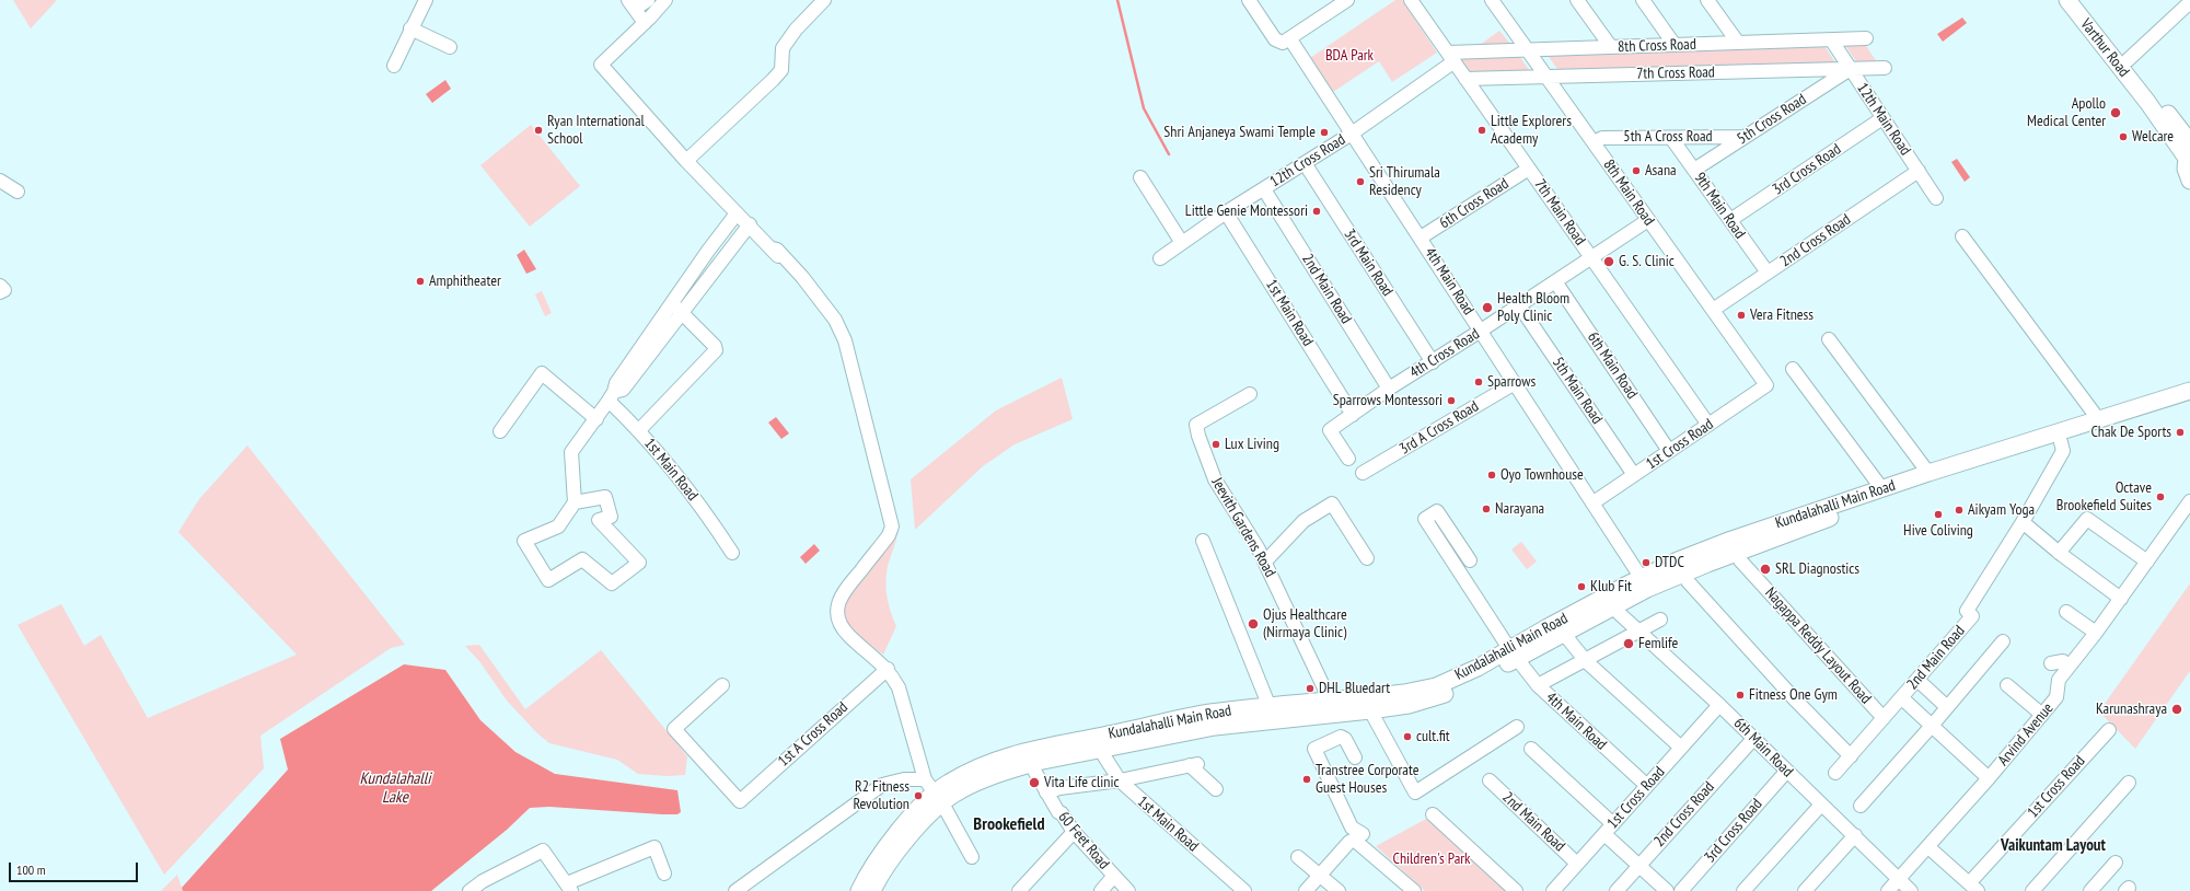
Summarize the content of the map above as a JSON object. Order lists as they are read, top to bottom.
{
  "streets": {
    "main road": ["Varthur Road", "Kundalahalli Main Road"],
    "street": [
      "8th Cross Road",
      "7th Cross Road",
      "5th Cross Road",
      "12th Main Road",
      "5th A Cross Road",
      "12th Cross Road",
      "3rd Cross Road",
      "8th Main Road",
      "6th Cross Road",
      "9th Main Road",
      "7th Main Road",
      "2nd Cross Road",
      "3rd Main Road",
      "4th Main Road",
      "2nd Main Road",
      "1st Main Road",
      "4th Cross Road",
      "6th Main Road",
      "5th Main Road",
      "3rd A Cross Road",
      "1st Cross Road",
      "Jeevith Gardens Road",
      "Nagappa Reddy Layout Road",
      "1st A Cross Road",
      "Arvind Avenue",
      "60 Feet Road"
    ]
  },
  "crossings": [
    ["8th Cross Road", "12th Main Road"],
    ["8th Cross Road", "12th Cross Road"],
    ["8th Cross Road", "8th Main Road"],
    ["8th Cross Road", "7th Main Road"],
    ["7th Cross Road", "5th Cross Road"],
    ["7th Cross Road", "12th Main Road"],
    ["7th Cross Road", "8th Main Road"],
    ["7th Cross Road", "7th Main Road"],
    ["5th Cross Road", "12th Main Road"],
    ["5th Cross Road", "5th A Cross Road"],
    ["5th Cross Road", "9th Main Road"],
    ["12th Main Road", "3rd Cross Road"],
    ["12th Main Road", "2nd Cross Road"],
    ["5th A Cross Road", "8th Main Road"],
    ["5th A Cross Road", "9th Main Road"],
    ["12th Cross Road", "7th Main Road"],
    ["12th Cross Road", "3rd Main Road"],
    ["12th Cross Road", "4th Main Road"],
    ["12th Cross Road", "2nd Main Road"],
    ["12th Cross Road", "1st Main Road"],
    ["3rd Cross Road", "9th Main Road"],
    ["3rd Cross Road", "6th Main Road"],
    ["8th Main Road", "2nd Cross Road"],
    ["8th Main Road", "4th Cross Road"],
    ["8th Main Road", "1st Cross Road"],
    ["6th Cross Road", "7th Main Road"],
    ["6th Cross Road", "4th Main Road"],
    ["9th Main Road", "2nd Cross Road"],
    ["7th Main Road", "4th Cross Road"],
    ["7th Main Road", "1st Cross Road"],
    ["2nd Cross Road", "6th Main Road"],
    ["3rd Main Road", "4th Cross Road"],
    ["4th Main Road", "4th Cross Road"],
    ["4th Main Road", "3rd A Cross Road"],
    ["4th Main Road", "1st Cross Road"],
    ["4th Main Road", "Kundalahalli Main Road"],
    ["2nd Main Road", "4th Cross Road"],
    ["2nd Main Road", "1st Cross Road"],
    ["2nd Main Road", "Kundalahalli Main Road"],
    ["2nd Main Road", "Nagappa Reddy Layout Road"],
    ["1st Main Road", "4th Cross Road"],
    ["1st Main Road", "Kundalahalli Main Road"],
    ["4th Cross Road", "6th Main Road"],
    ["4th Cross Road", "5th Main Road"],
    ["6th Main Road", "1st Cross Road"],
    ["6th Main Road", "Kundalahalli Main Road"],
    ["6th Main Road", "Arvind Avenue"],
    ["5th Main Road", "1st Cross Road"],
    ["Kundalahalli Main Road", "Jeevith Gardens Road"],
    ["Kundalahalli Main Road", "Nagappa Reddy Layout Road"],
    ["Kundalahalli Main Road", "60 Feet Road"]
  ],
  "districts": ["Brookefield", "Vaikuntam Layout"],
  "water": ["Kundalahalli Lake"],
  "parks": ["BDA Park", "Children's Park"],
  "places": [
    "Apollo Medical Center",
    "Ryan International School",
    "Little Explorers Academy",
    "Shri Anjaneya Swami Temple",
    "Welcare",
    "Asana",
    "Sri Thirumala Residency",
    "Little Genie Montessori",
    "G. S. Clinic",
    "Amphitheater",
    "Health Bloom Poly Clinic",
    "Vera Fitness",
    "Sparrows",
    "Sparrows Montessori",
    "Chak De Sports",
    "Lux Living",
    "Oyo Townhouse",
    "Octave Brookefield Suites",
    "Narayana",
    "Aikyam Yoga",
    "Hive Coliving",
    "DTDC",
    "SRL Diagnostics",
    "Klub Fit",
    "Ojus Healthcare (Nirmaya Clinic)",
    "Femlife",
    "DHL Bluedart",
    "Fitness One Gym",
    "Karunashraya",
    "cult.fit",
    "Transtree Corporate Guest Houses",
    "Vita Life clinic",
    "R2 Fitness Revolution"
  ],
  "scale_bar": "100 m"
}
